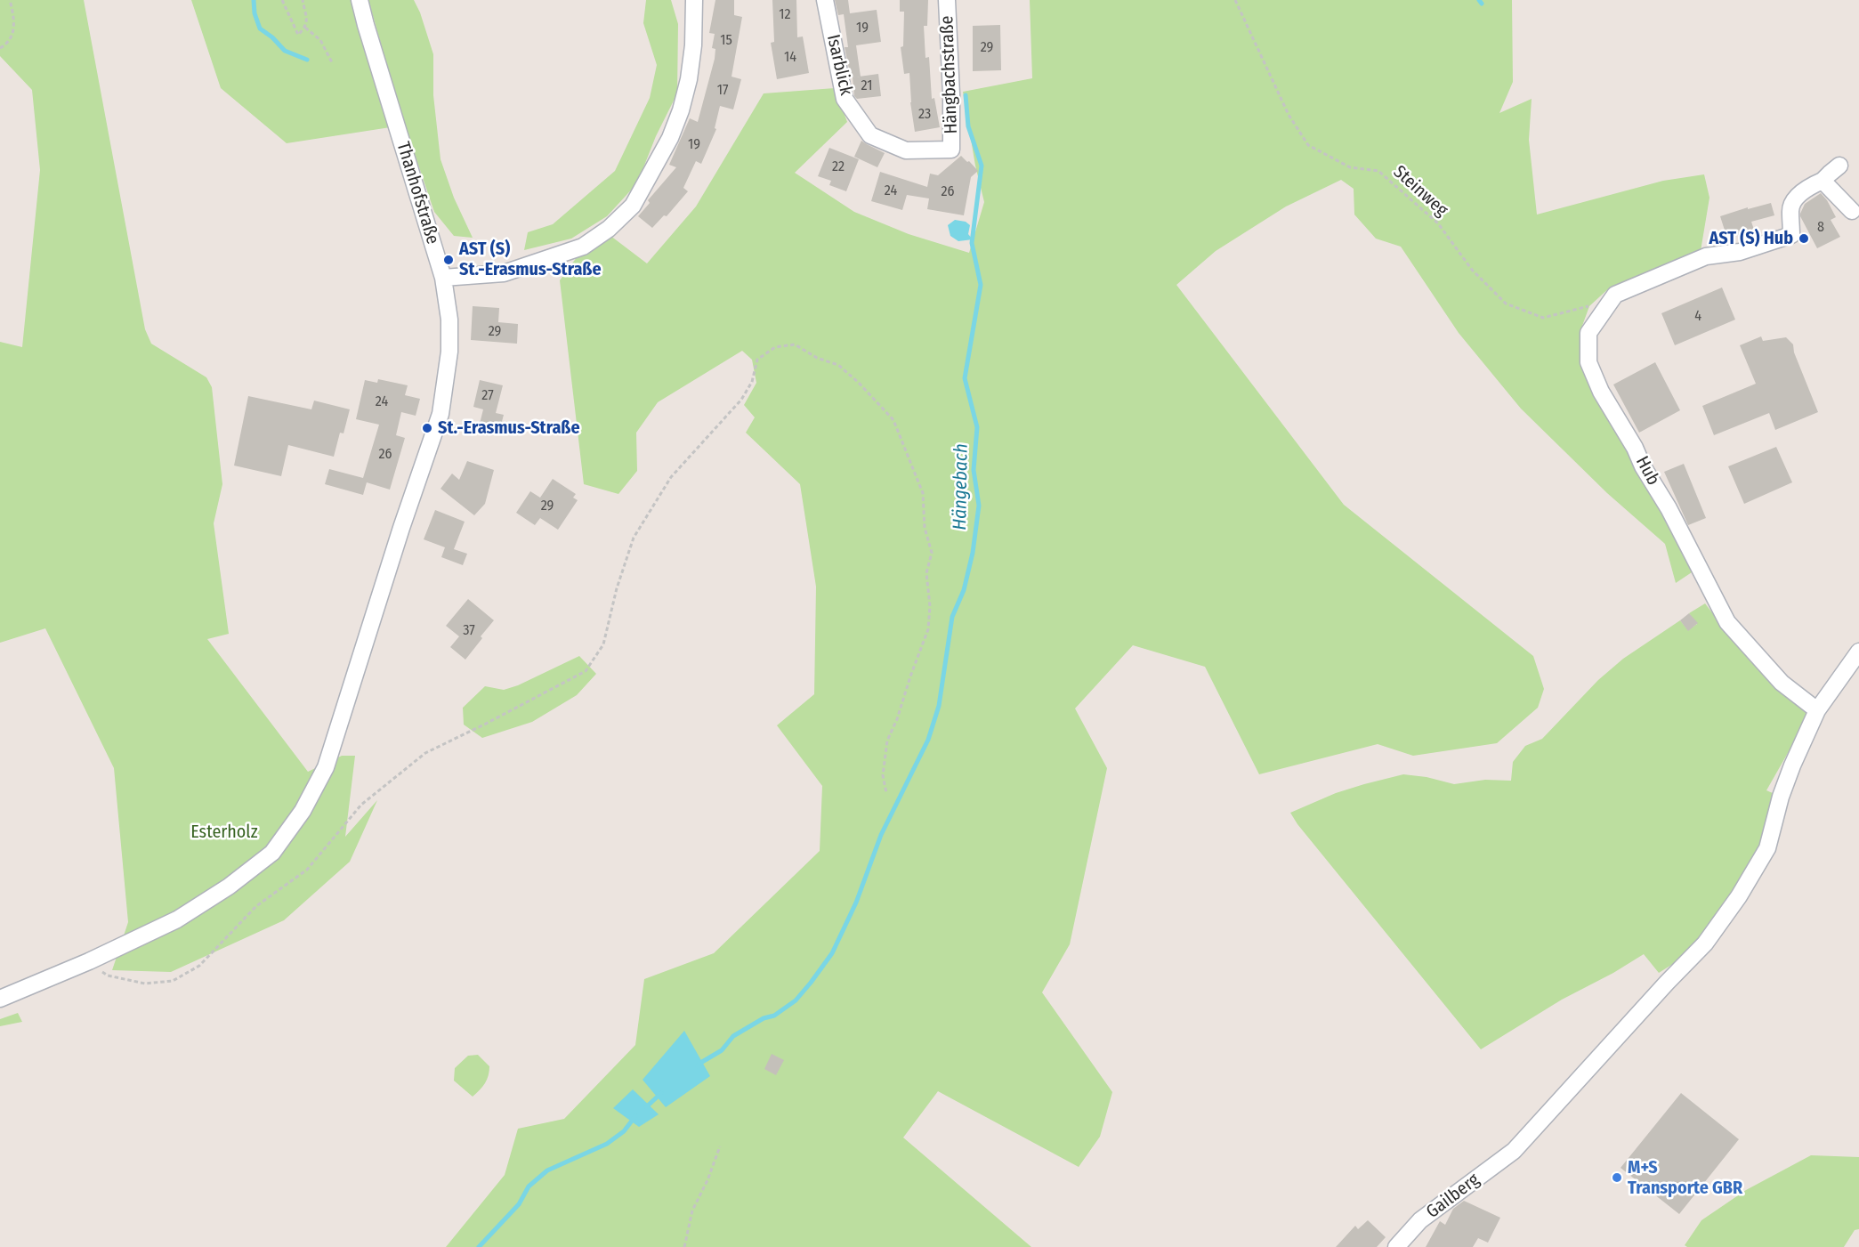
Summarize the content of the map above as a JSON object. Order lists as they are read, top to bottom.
{
  "streets": {
    "street": [
      "Isarblick",
      "Hängbachstraße",
      "Thanhofstraße",
      "Hub",
      "Gailberg"
    ],
    "path": ["Steinweg"]
  },
  "crossings": [
    ["Isarblick", "Hängbachstraße"],
    ["Steinweg", "Hub"],
    ["Hub", "Gailberg"]
  ],
  "water": ["Hängebach"],
  "parks": ["Esterholz"],
  "places": [
    "AST (S) Hub",
    "AST (S) St.-Erasmus-Straße",
    "St.-Erasmus-Straße",
    "M+S Transporte GBR"
  ],
  "house_numbers": [
    "12",
    "19",
    "15",
    "29",
    "14",
    "21",
    "17",
    "23",
    "19",
    "22",
    "24",
    "26",
    "8",
    "4",
    "29",
    "27",
    "24",
    "26",
    "29",
    "37"
  ]
}
